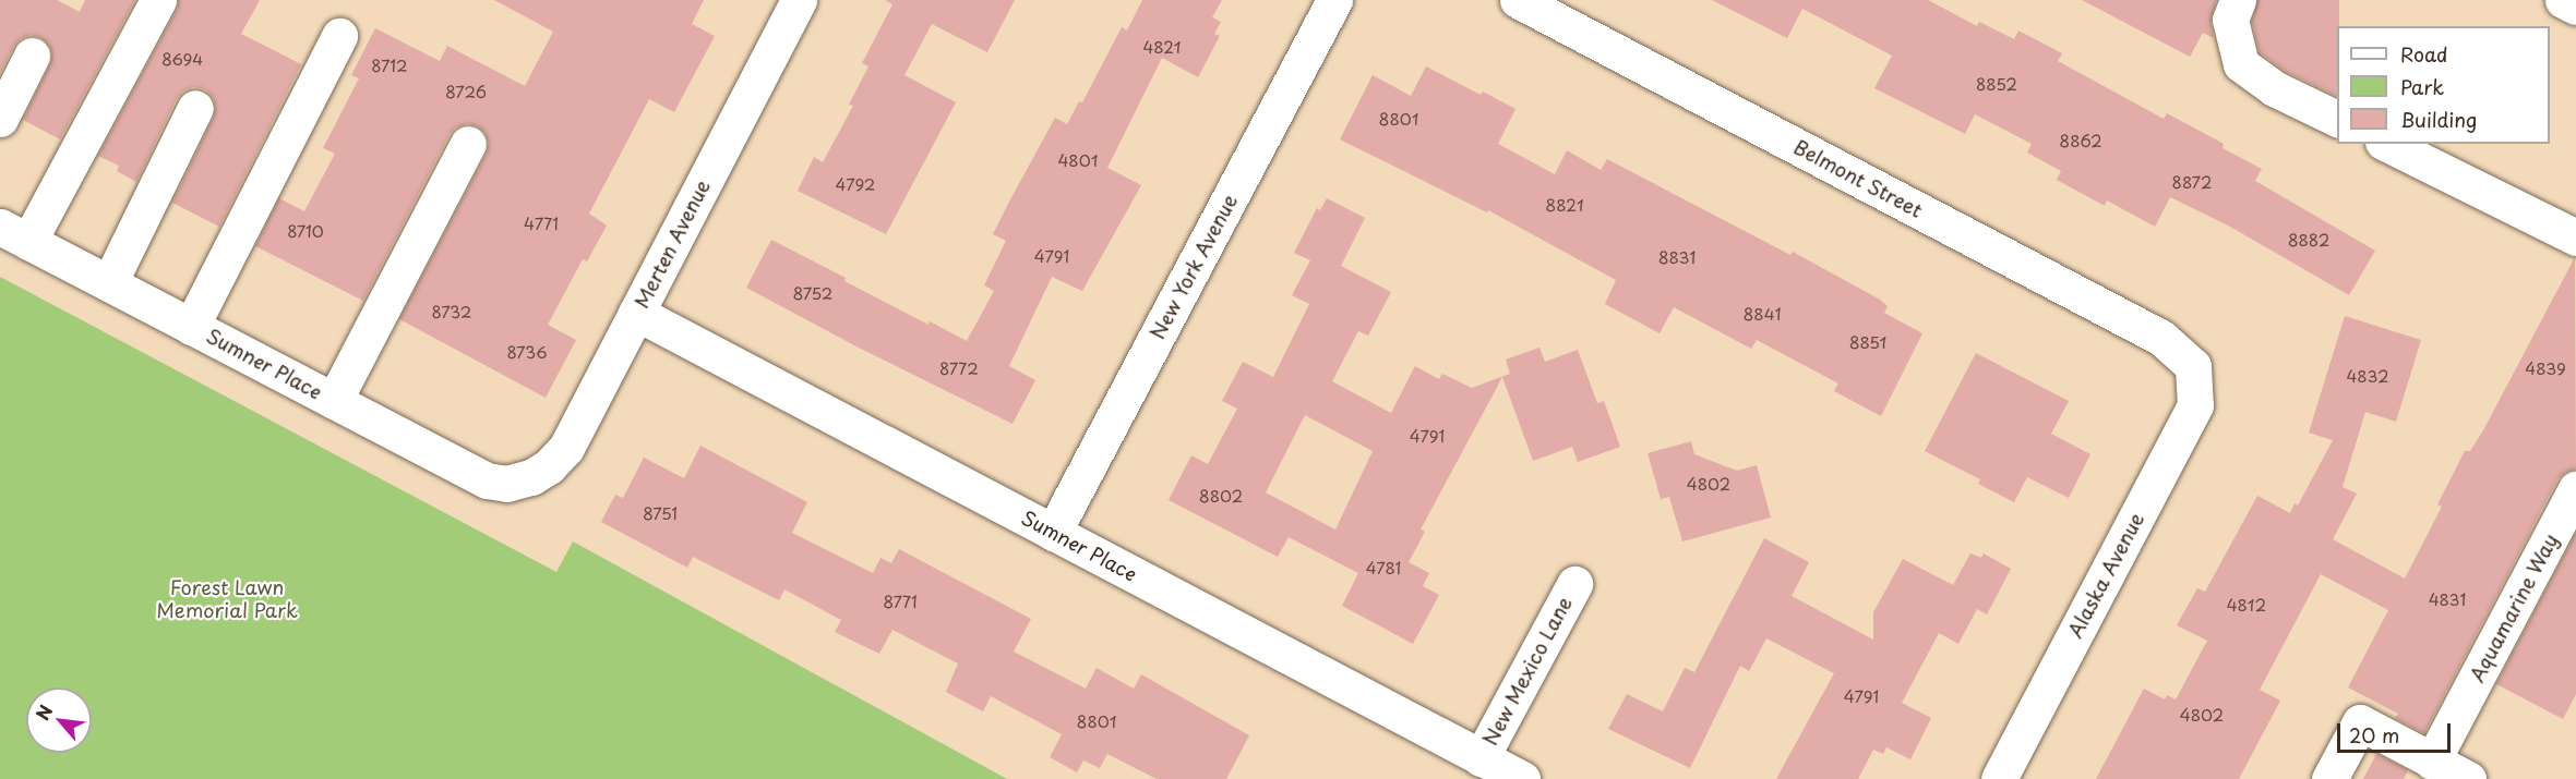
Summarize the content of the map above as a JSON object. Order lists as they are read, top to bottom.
{
  "streets": {
    "street": [
      "Belmont Street",
      "Merten Avenue",
      "New York Avenue",
      "Sumner Place",
      "Alaska Avenue",
      "Aquamarine Way",
      "New Mexico Lane"
    ]
  },
  "crossings": [
    ["Belmont Street", "Alaska Avenue"],
    ["Merten Avenue", "Sumner Place"],
    ["New York Avenue", "Sumner Place"],
    ["Sumner Place", "New Mexico Lane"]
  ],
  "parks": ["Forest Lawn Memorial Park"],
  "house_numbers": [
    "4821",
    "8694",
    "8712",
    "8852",
    "8726",
    "8801",
    "8862",
    "4801",
    "8872",
    "4792",
    "8821",
    "4771",
    "8710",
    "8882",
    "4791",
    "8831",
    "8752",
    "8732",
    "8841",
    "8851",
    "8736",
    "8772",
    "4839",
    "4832",
    "4791",
    "4802",
    "8802",
    "8751",
    "4781",
    "4831",
    "8771",
    "4812",
    "4791",
    "4802",
    "8801"
  ],
  "legend": ["Road", "Park", "Building"],
  "scale_bar": "20 m",
  "north": "top left"
}
